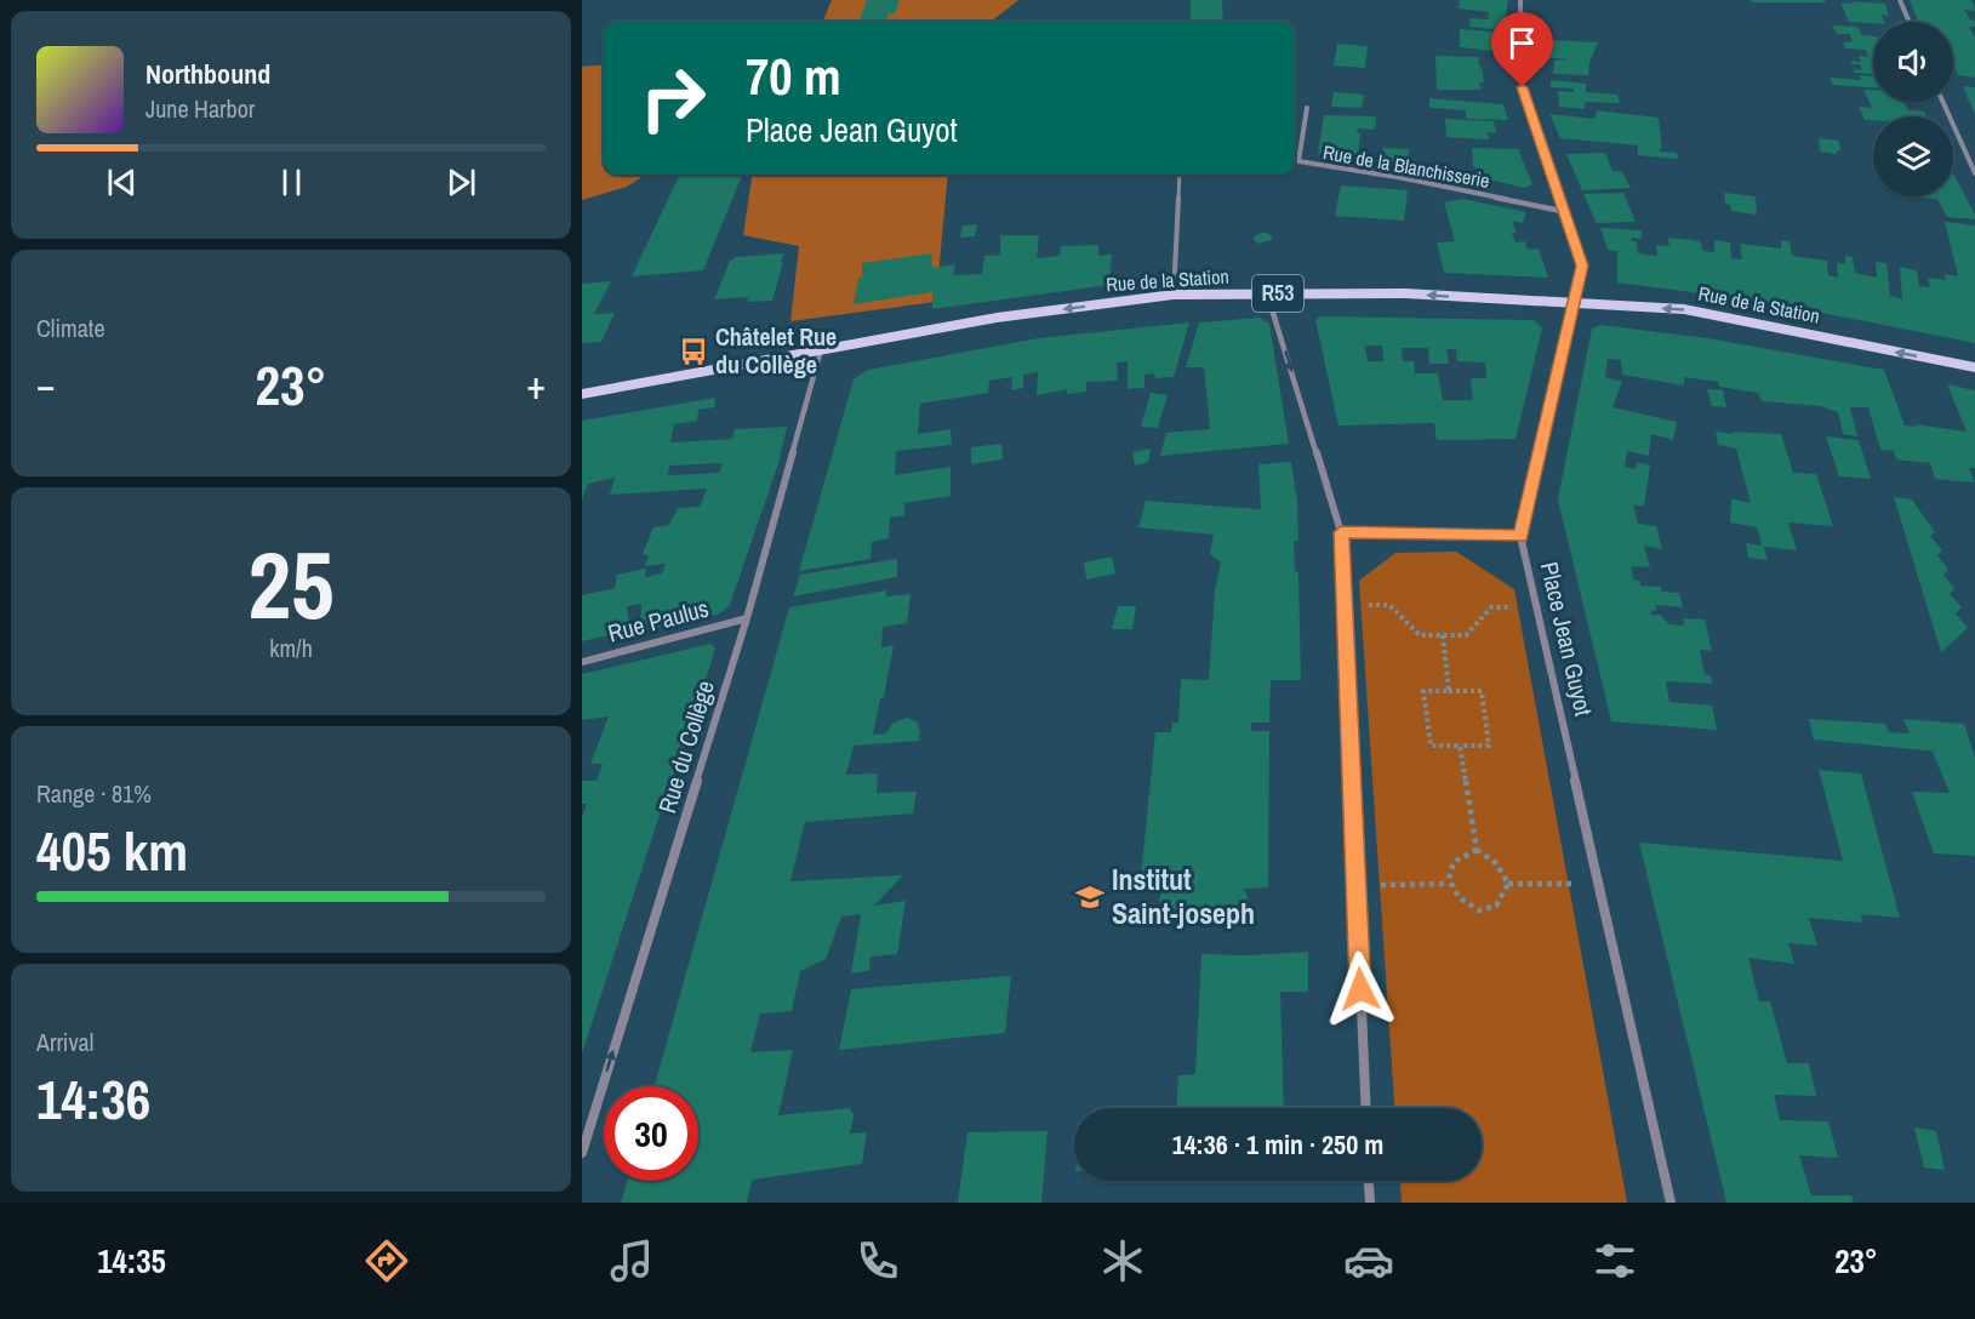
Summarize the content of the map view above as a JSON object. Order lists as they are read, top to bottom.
{
  "streets": {
    "main road": ["Rue de la Station", "R53"],
    "street": [
      "Rue de la Blanchisserie",
      "Rue Paulus",
      "Place Jean Guyot",
      "Rue du Collège"
    ]
  },
  "crossings": [
    ["Rue de la Station", "Rue du Collège"],
    ["Rue Paulus", "Rue du Collège"]
  ],
  "one_way": ["Rue de la Station", "Rue du Collège"],
  "places": {
    "bus stop": ["Châtelet Rue du Collège"],
    "school or university": ["Institut Saint-joseph"]
  },
  "page": {
    "turn": ["70 m", "Place Jean Guyot"],
    "song": ["Northbound", "June Harbor"],
    "tile": [
      "Climate",
      ["25", "km/h"],
      ["Range · 81%", "405 km"],
      ["Arrival", "14:36"]
    ],
    "heat": ["−", "23°", "+"],
    "limit": "30",
    "trip": "14:36 · 1 min · 250 m",
    "tabs": ["14:35", "23°"]
  }
}
